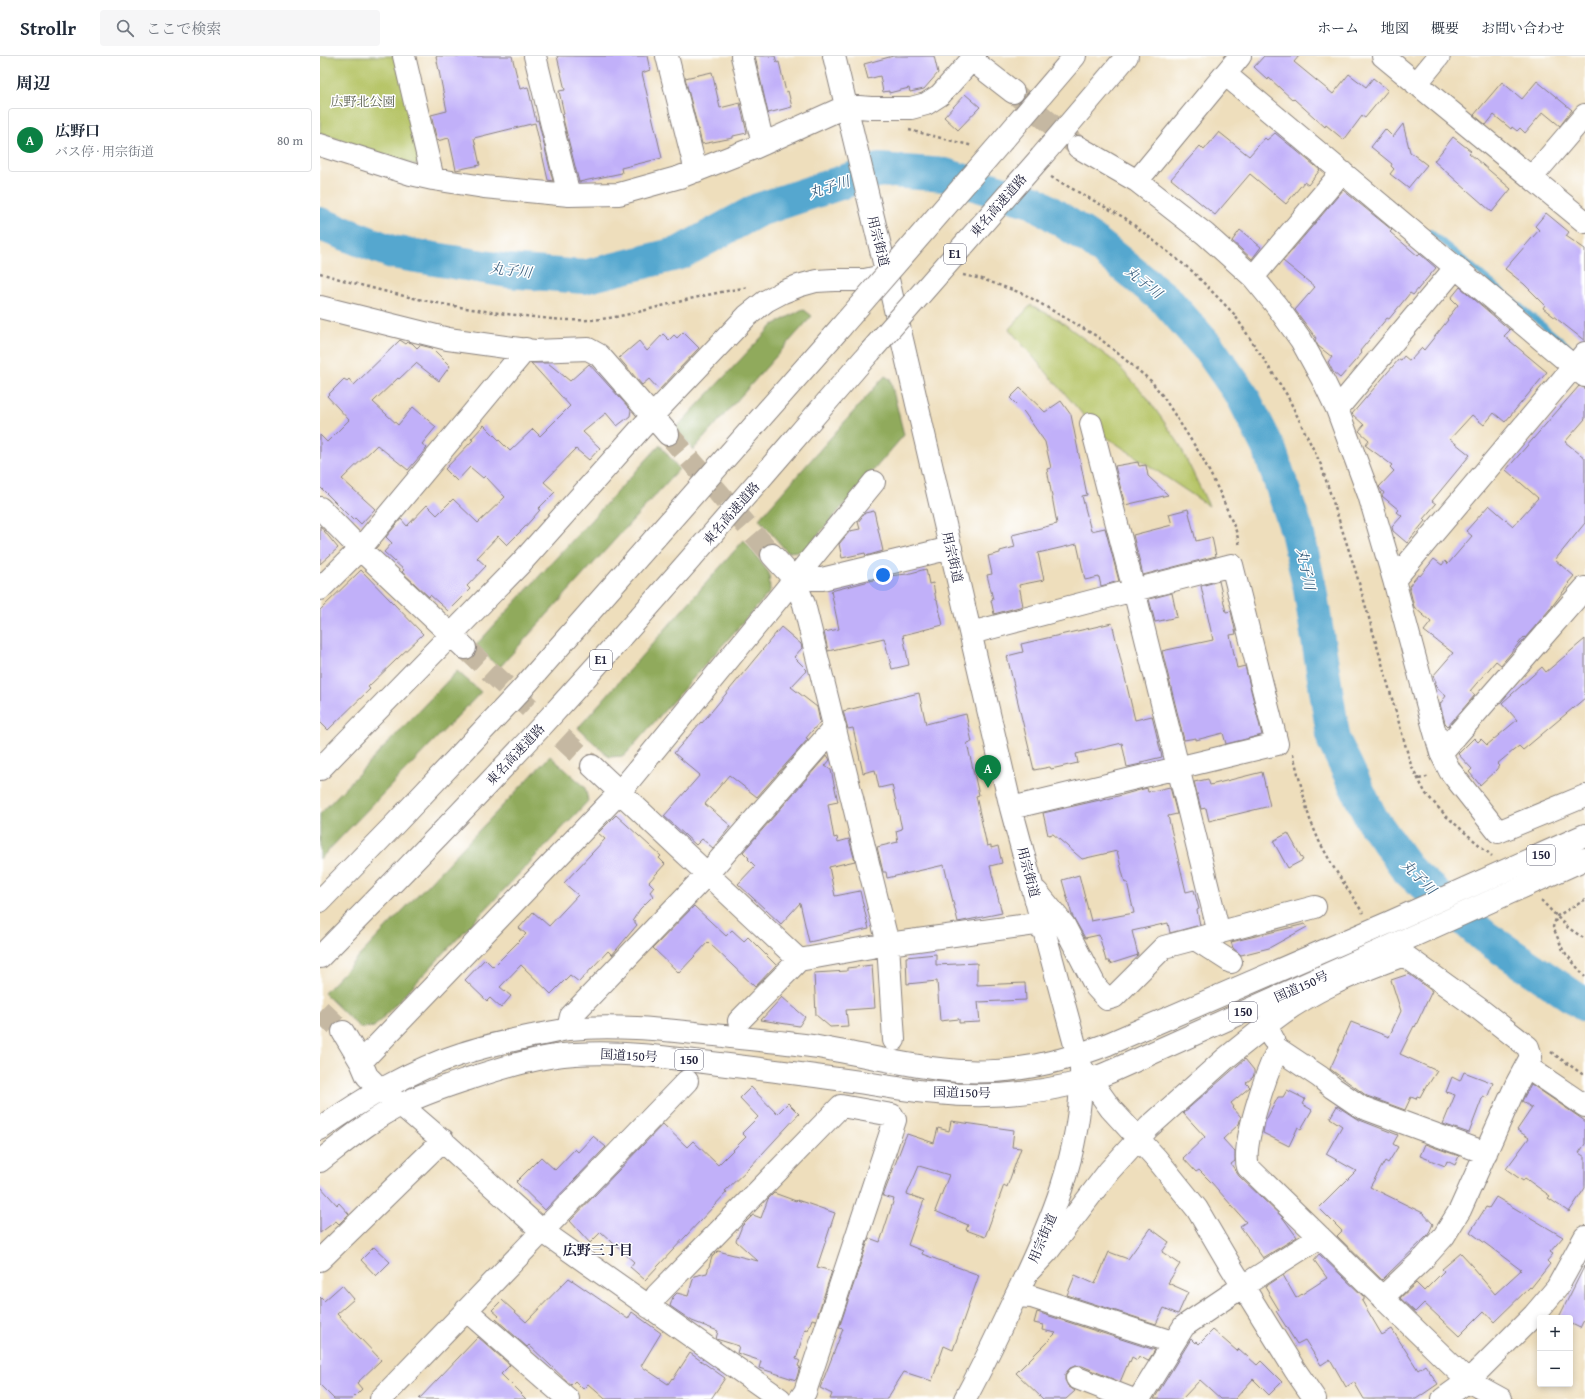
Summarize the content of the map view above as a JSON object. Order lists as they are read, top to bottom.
{
  "streets": {
    "main road": [
      "東名高速道路",
      "用宗街道",
      "E1",
      "150",
      "国道150号"
    ]
  },
  "crossings": [
    ["用宗街道", "国道150号"]
  ],
  "districts": ["広野三丁目"],
  "water": ["丸子川"],
  "parks": ["広野北公園"],
  "page": {
    "header": "Strollr",
    "search": "ここで検索",
    "nav": [
      "ホーム",
      "地図",
      "概要",
      "お問い合わせ"
    ],
    "heading": "周辺",
    "list": [
      {
        "mark": "A",
        "name": "広野口",
        "note": "バス停 · 用宗街道",
        "value": "80 m"
      }
    ],
    "pins": "A",
    "map_buttons": ["+", "−"]
  }
}
